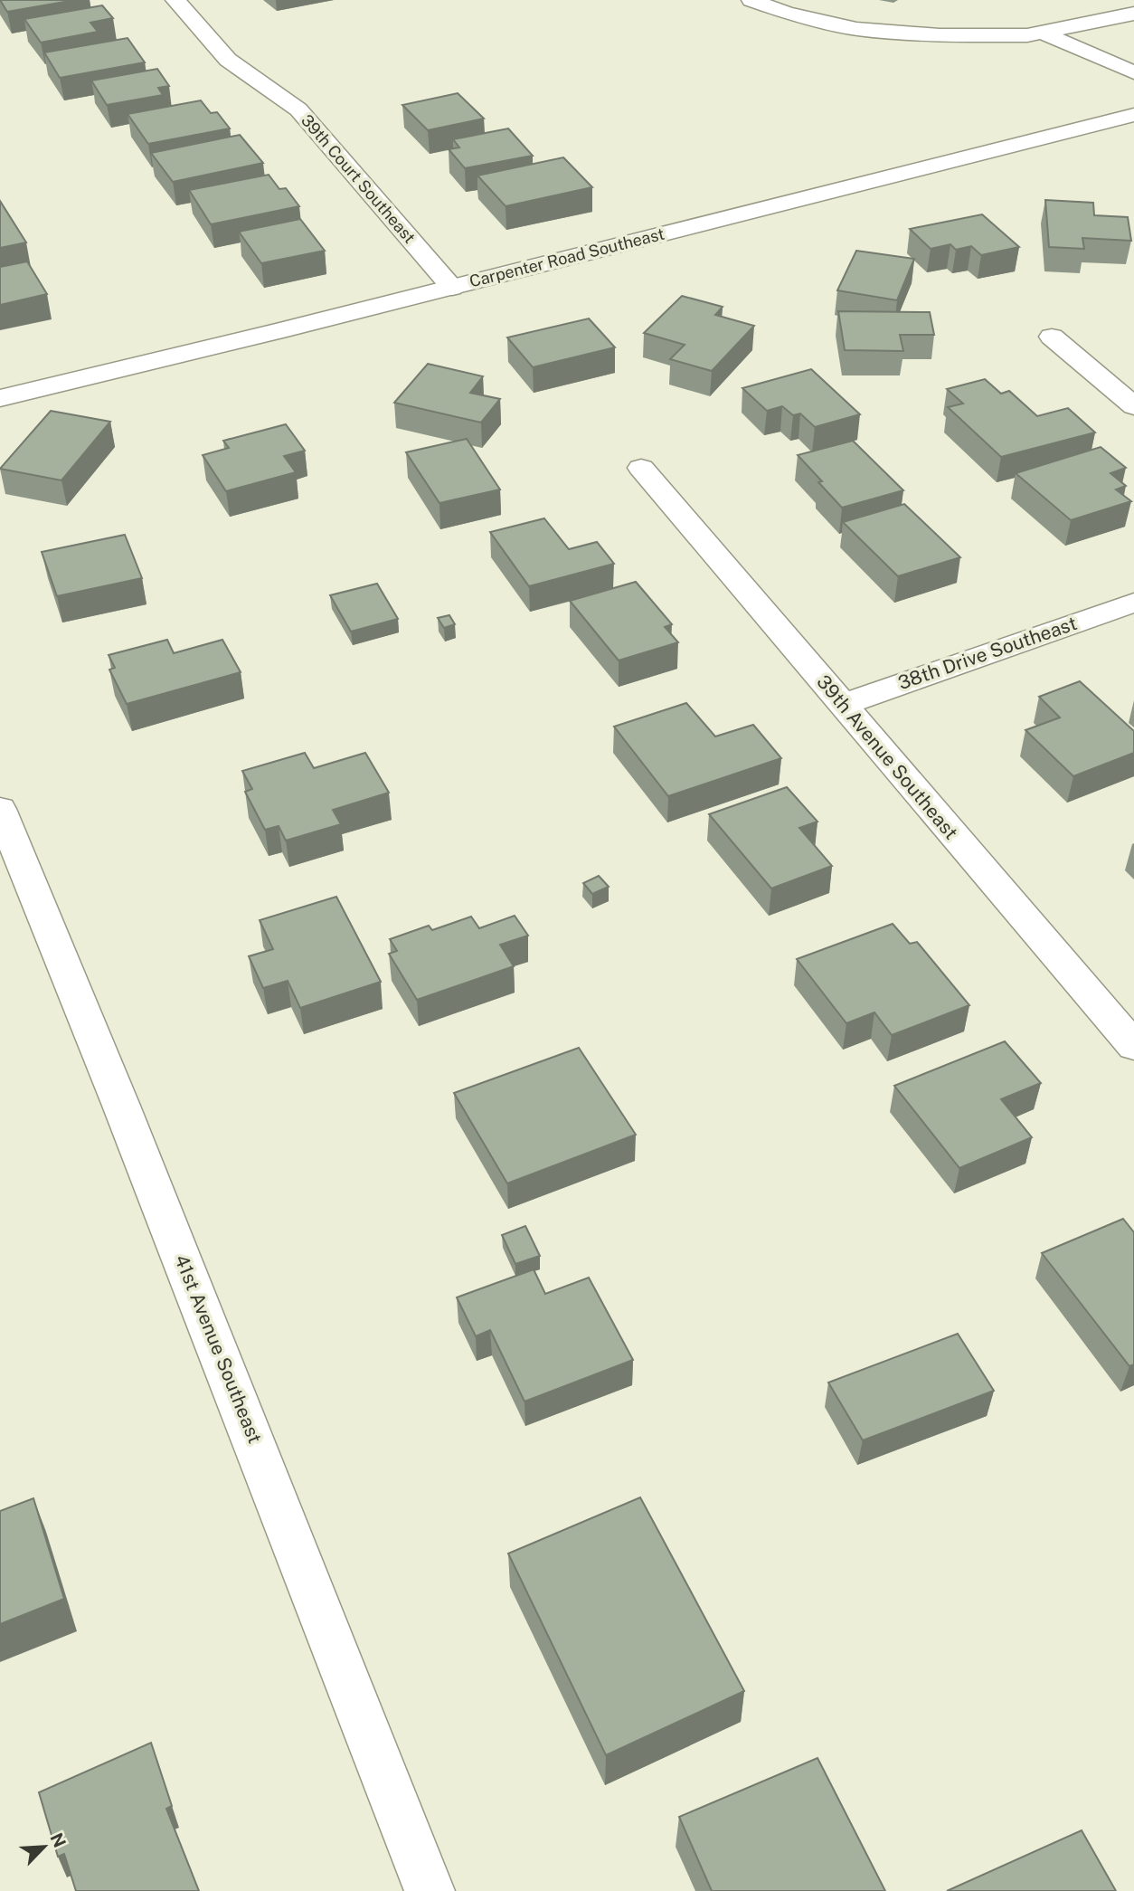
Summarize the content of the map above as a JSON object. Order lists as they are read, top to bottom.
{
  "streets": {
    "street": [
      "39th Court Southeast",
      "Carpenter Road Southeast",
      "38th Drive Southeast",
      "39th Avenue Southeast",
      "41st Avenue Southeast"
    ]
  },
  "crossings": [
    ["39th Court Southeast", "Carpenter Road Southeast"],
    ["38th Drive Southeast", "39th Avenue Southeast"]
  ],
  "north": "top right"
}
